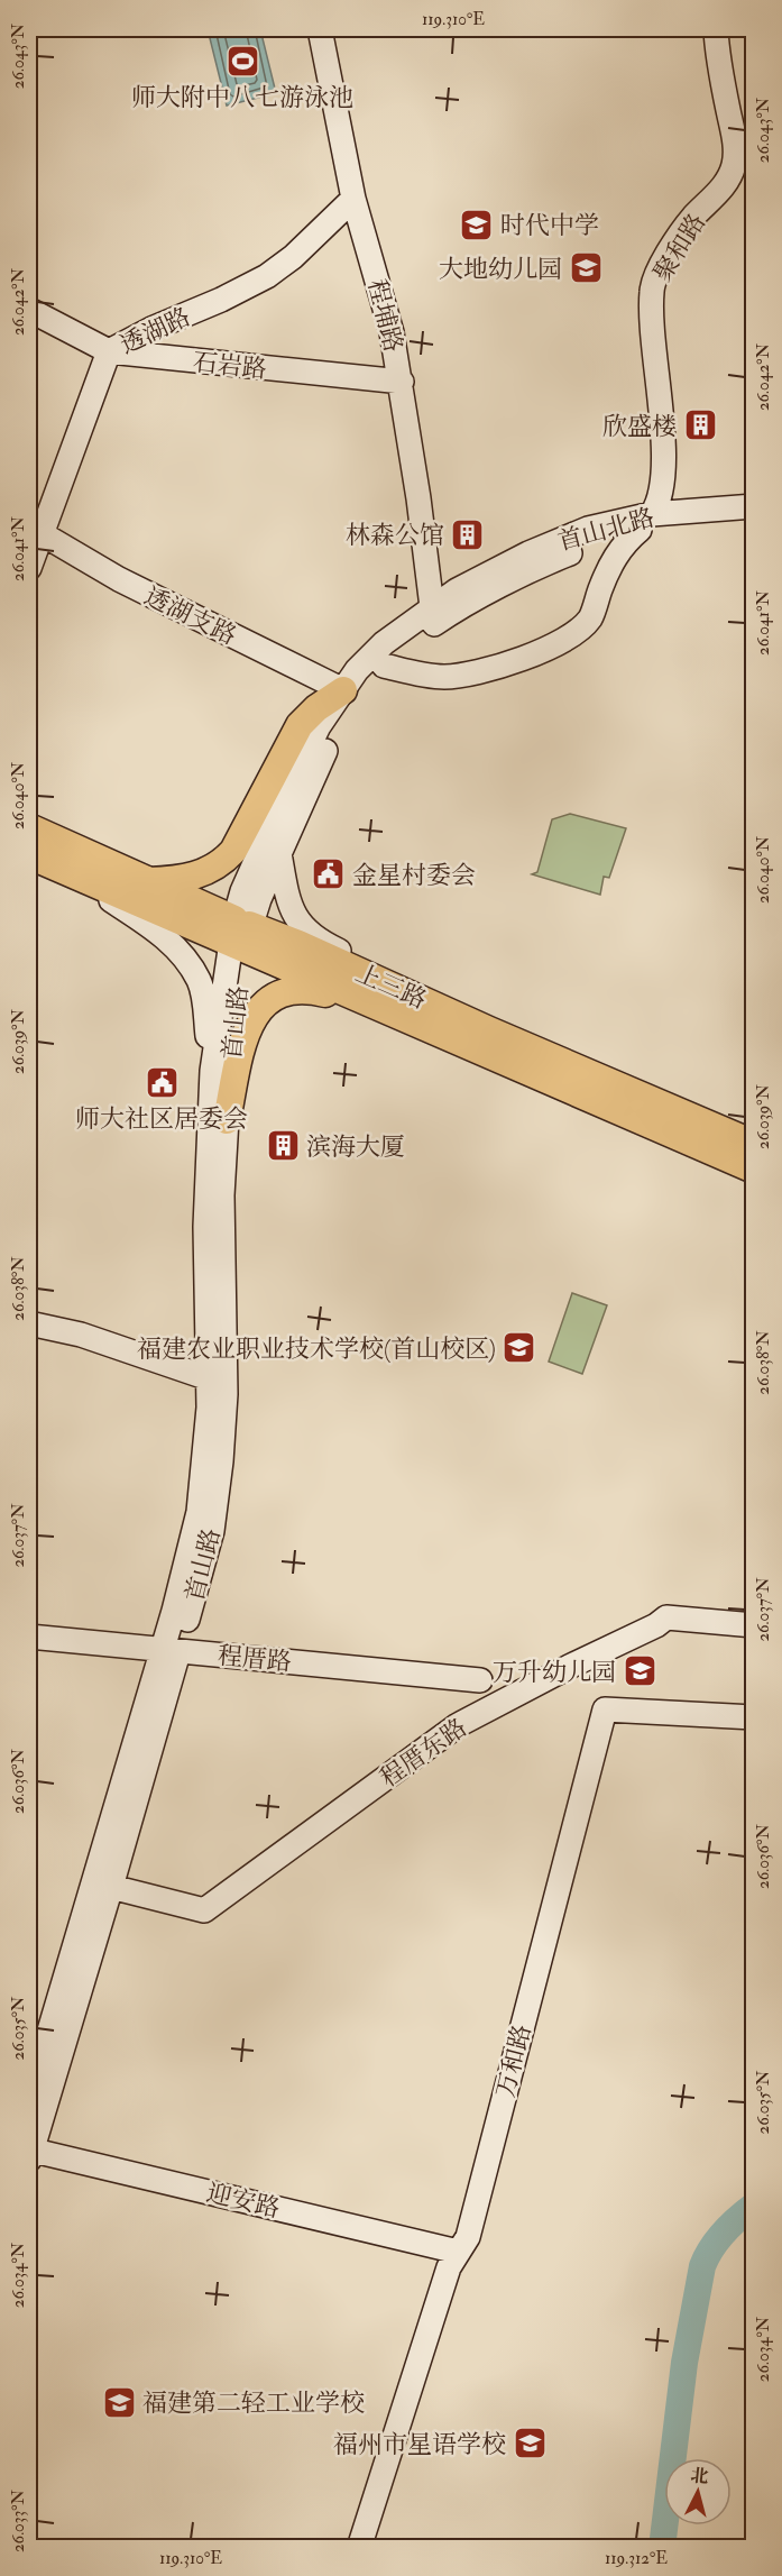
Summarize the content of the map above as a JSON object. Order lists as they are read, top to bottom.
{
  "streets": {
    "main road": ["上三路"],
    "street": [
      "聚和路",
      "程埔路",
      "透湖路",
      "石岩路",
      "首山北路",
      "透湖支路",
      "首山路",
      "程厝路",
      "程厝东路",
      "万和路",
      "迎安路"
    ]
  },
  "crossings": [
    ["聚和路", "首山北路"],
    ["程埔路", "透湖路"],
    ["程埔路", "石岩路"],
    ["程埔路", "首山北路"],
    ["透湖路", "石岩路"],
    ["透湖路", "透湖支路"],
    ["首山北路", "透湖支路"],
    ["首山北路", "上三路"],
    ["首山北路", "首山路"],
    ["上三路", "首山路"],
    ["首山路", "程厝路"],
    ["首山路", "程厝东路"],
    ["首山路", "迎安路"],
    ["万和路", "迎安路"]
  ],
  "places": {
    "sports": ["师大附中八七游泳池"],
    "school or university": [
      "时代中学",
      "大地幼儿园",
      "福建农业职业技术学校(首山校区)",
      "万升幼儿园",
      "福建第二轻工业学校",
      "福州市星语学校"
    ],
    "building": ["欣盛楼", "林森公馆", "滨海大厦"],
    "public building": ["金星村委会", "师大社区居委会"]
  },
  "north": "top",
  "coordinates": [
    "119.310°E",
    "26.043°N",
    "26.042°N",
    "26.041°N",
    "26.040°N",
    "26.039°N",
    "26.038°N",
    "26.037°N",
    "26.036°N",
    "26.035°N",
    "26.034°N",
    "26.033°N",
    "119.312°E"
  ]
}
